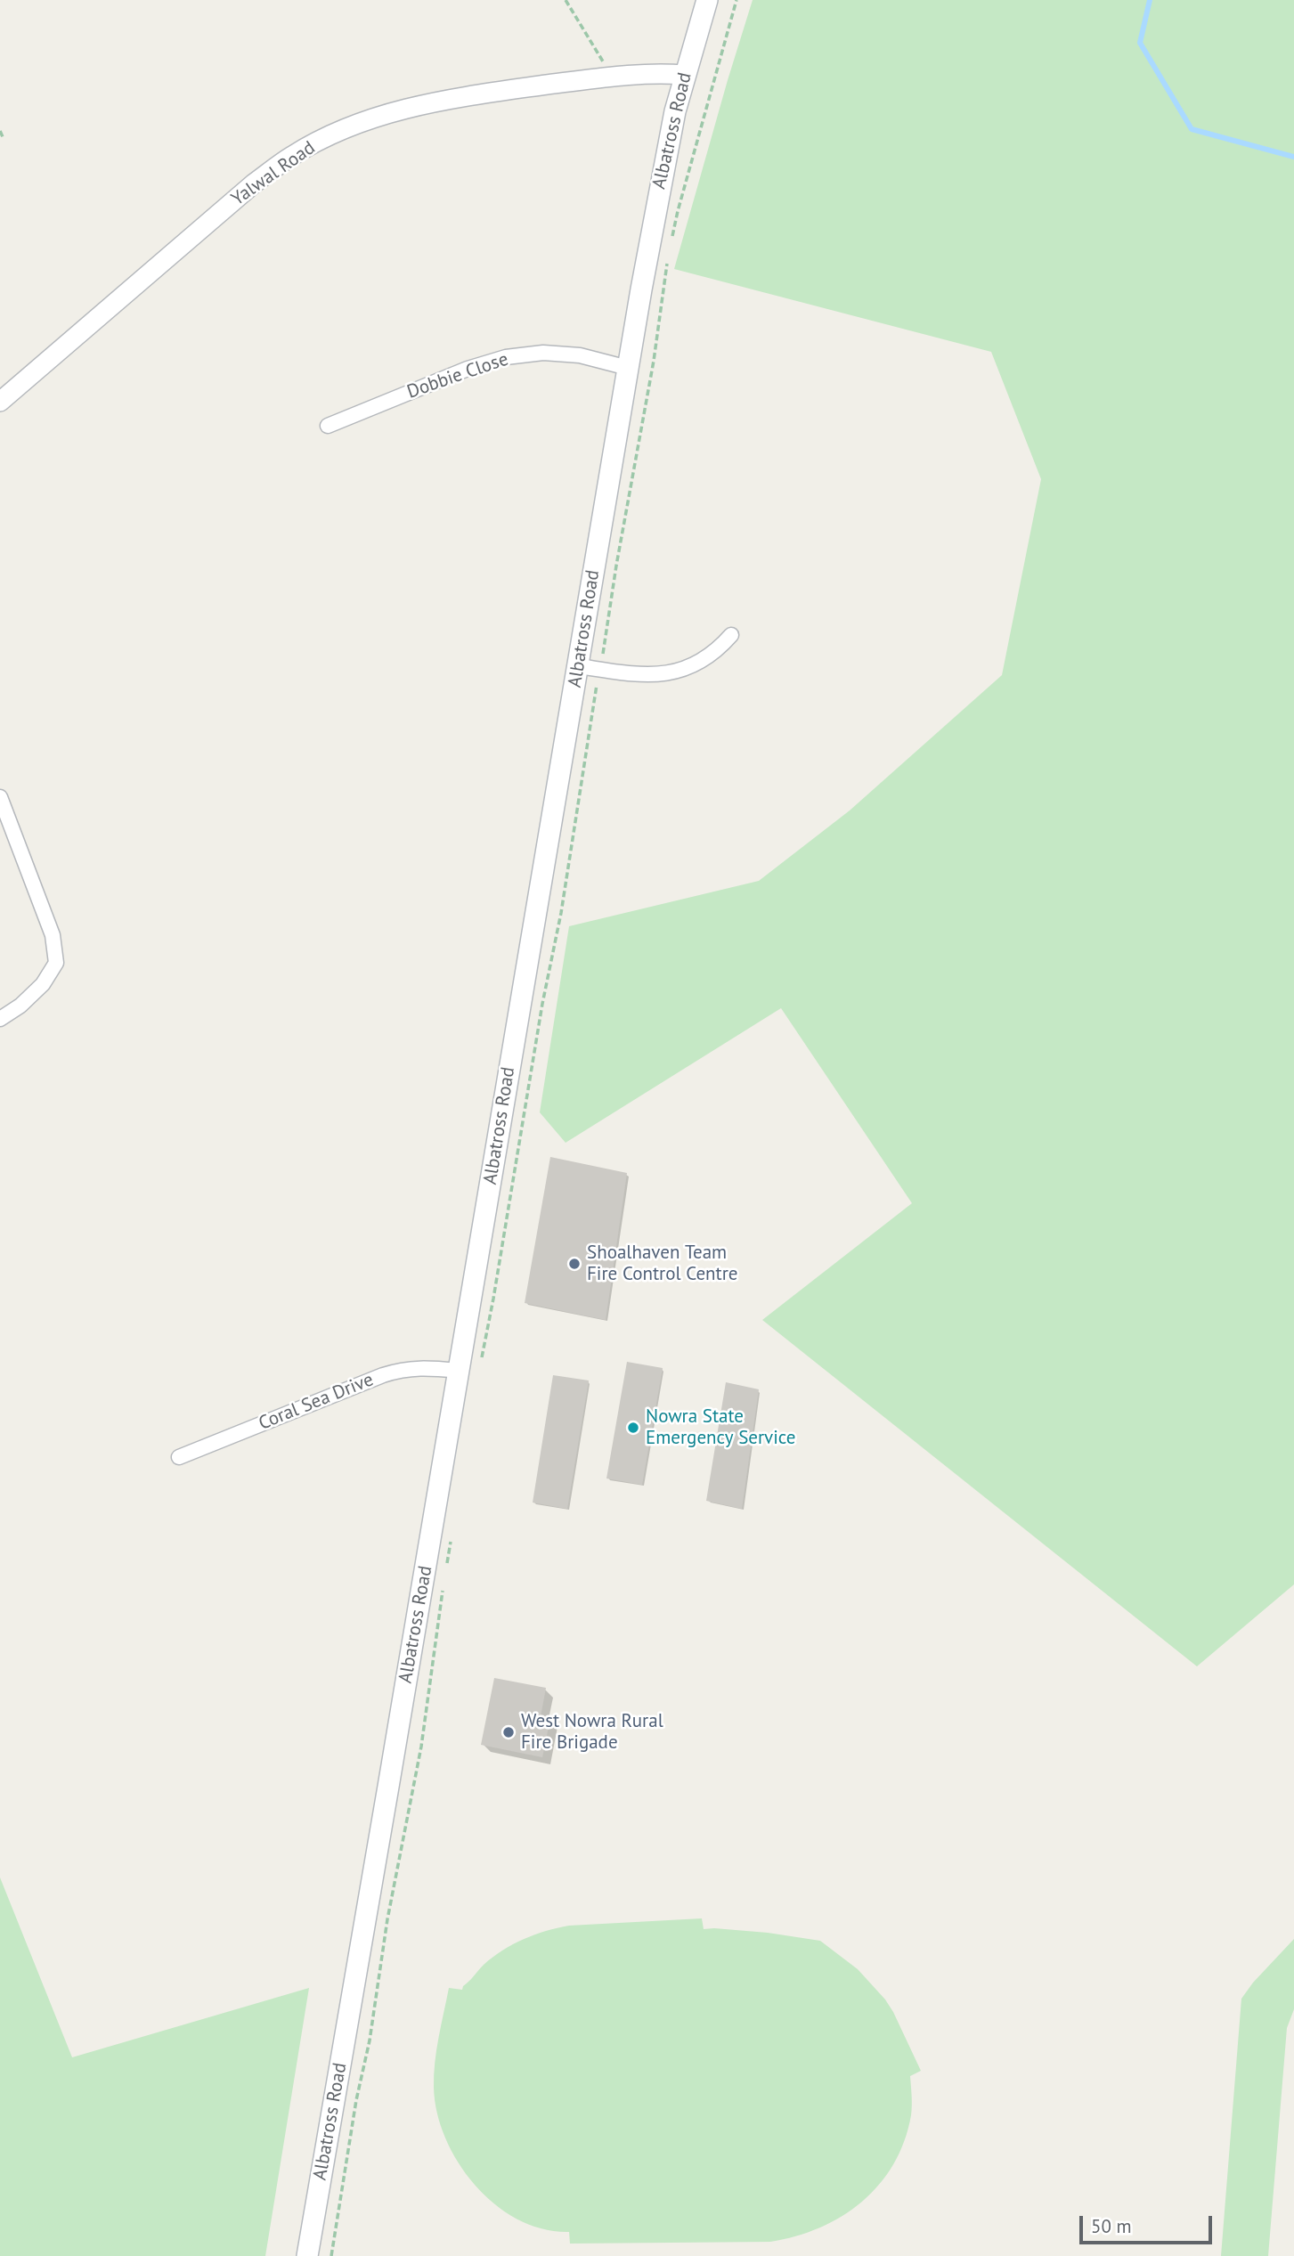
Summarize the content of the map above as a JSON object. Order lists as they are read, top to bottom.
{
  "streets": {
    "main road": ["Albatross Road"],
    "street": ["Yalwal Road", "Dobbie Close", "Coral Sea Drive"]
  },
  "crossings": [
    ["Albatross Road", "Yalwal Road"],
    ["Albatross Road", "Dobbie Close"],
    ["Albatross Road", "Coral Sea Drive"]
  ],
  "places": ["Shoalhaven Team Fire Control Centre", "Nowra State Emergency Service", "West Nowra Rural Fire Brigade"],
  "scale_bar": "50 m"
}
